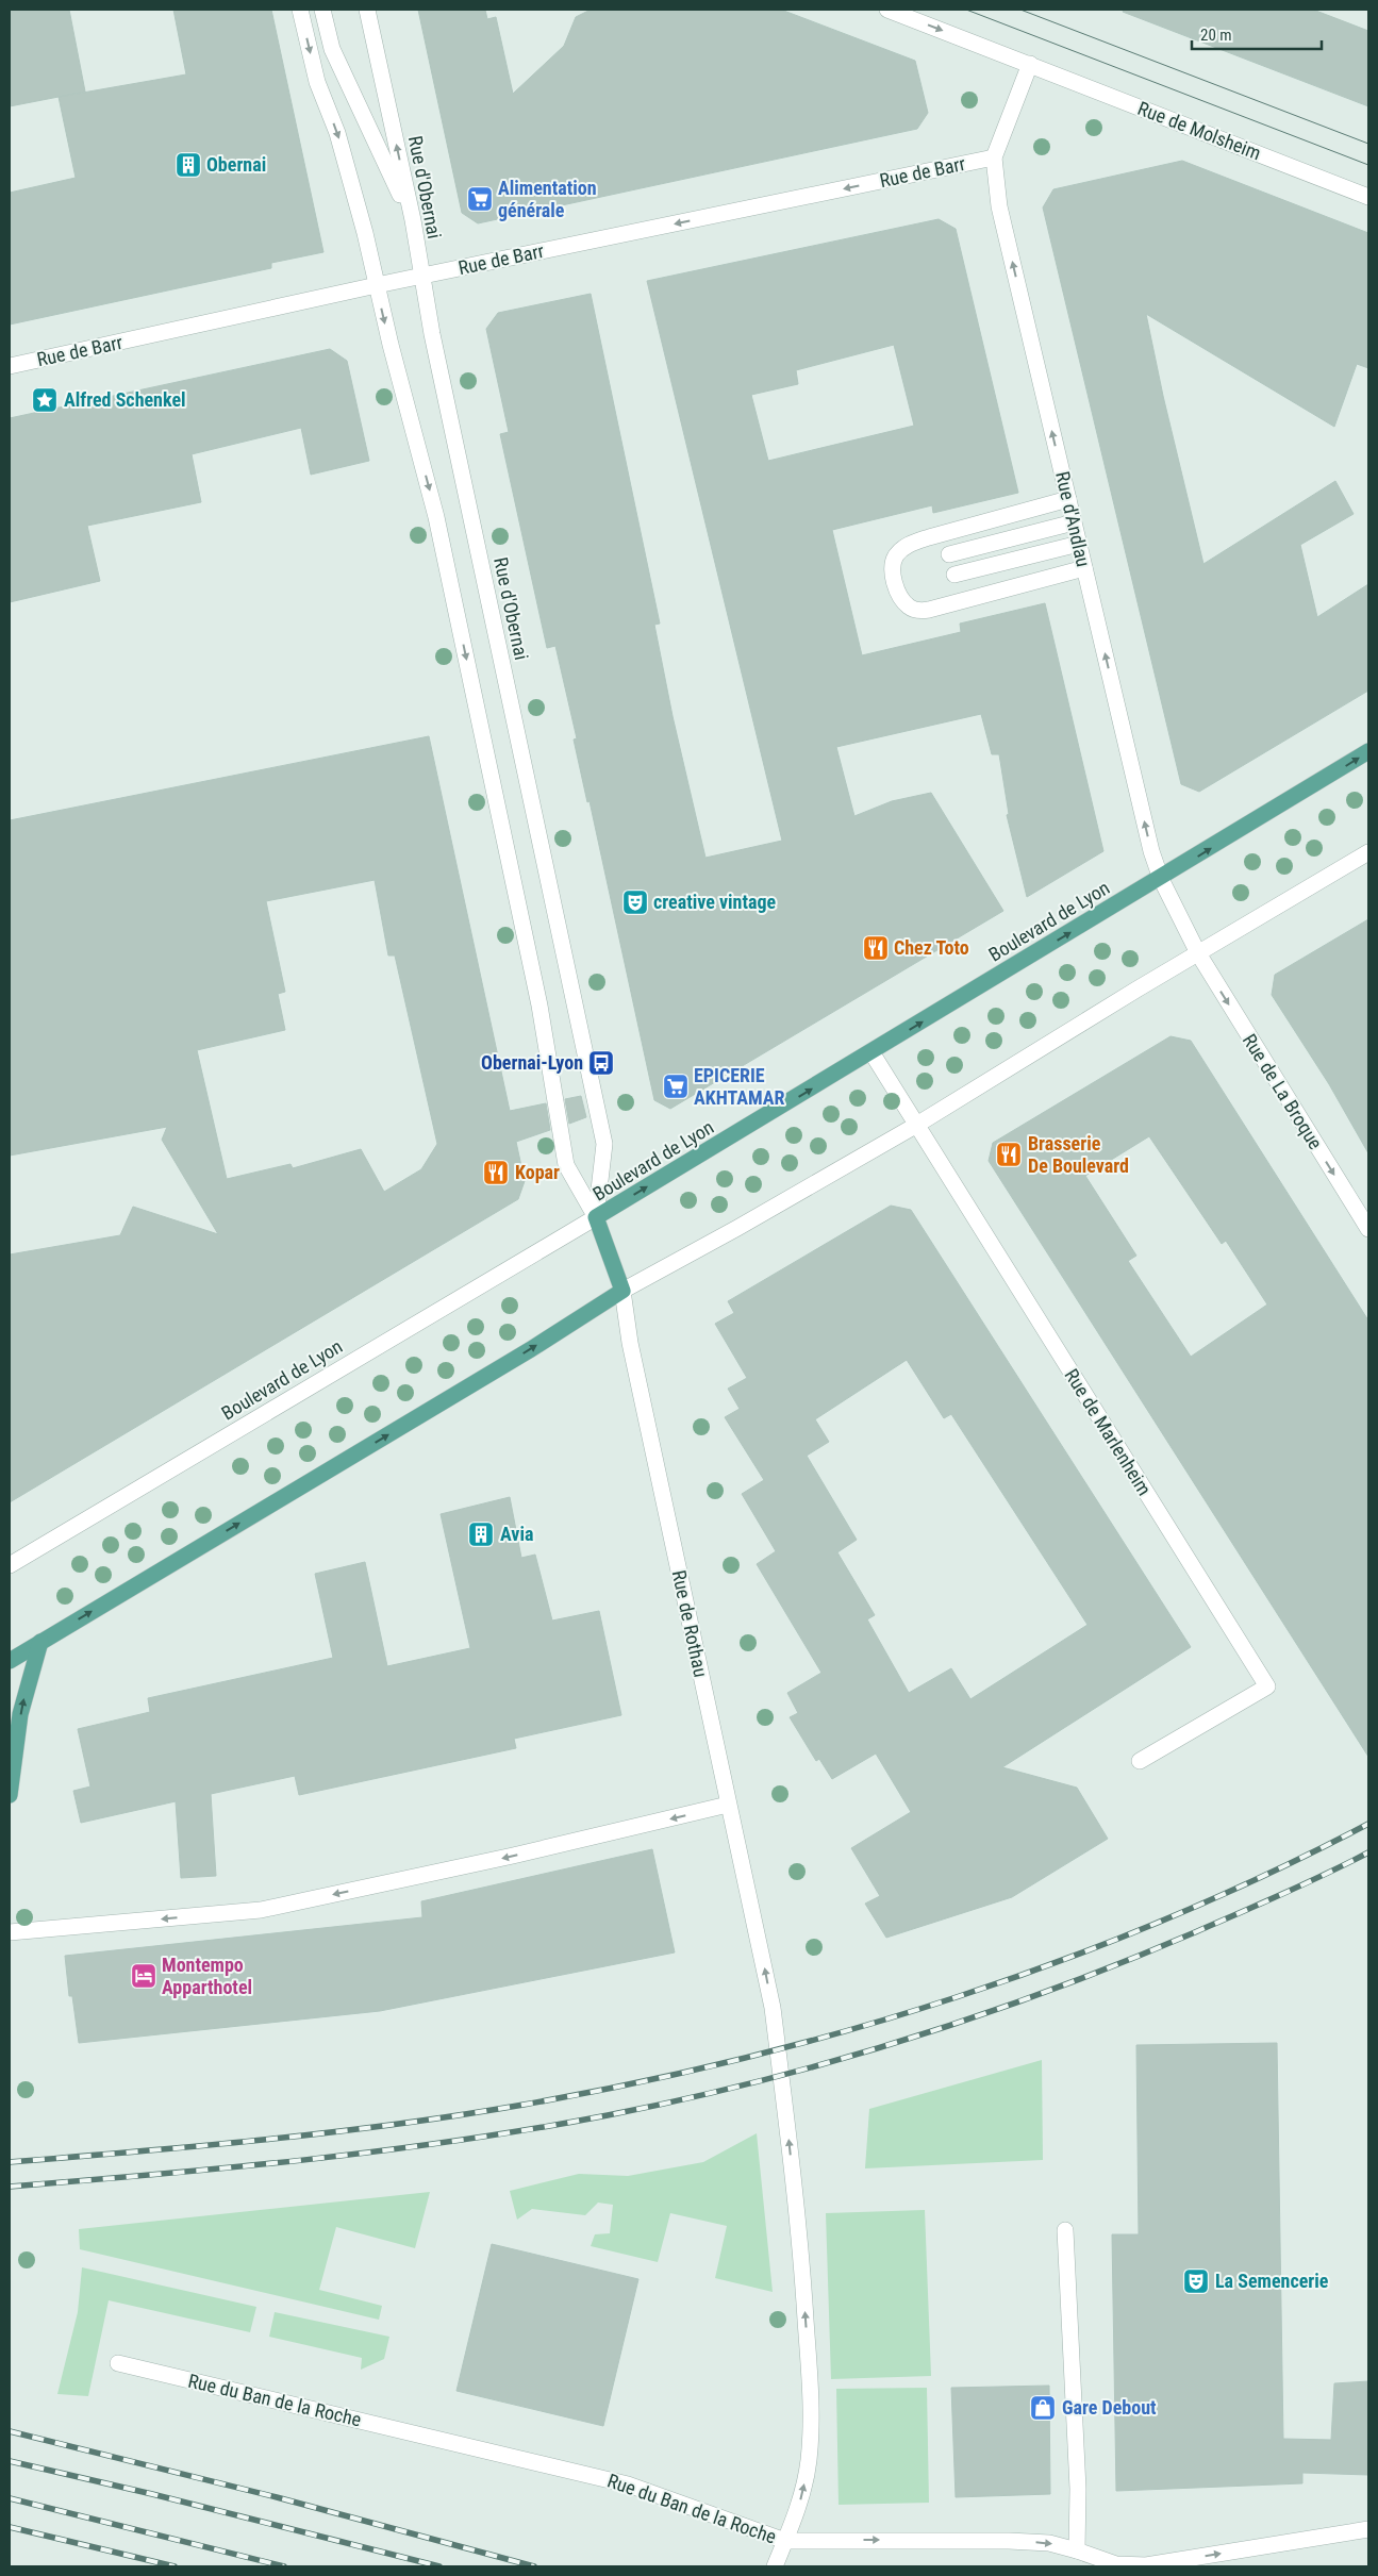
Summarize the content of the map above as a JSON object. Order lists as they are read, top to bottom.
{
  "streets": {
    "main road": ["Rue d'Obernai", "Boulevard de Lyon"],
    "street": [
      "Rue de Molsheim",
      "Rue de Barr",
      "Rue d'Andlau",
      "Rue de La Broque",
      "Rue de Marlenheim",
      "Rue de Rothau",
      "Rue du Ban de la Roche"
    ]
  },
  "crossings": [
    ["Rue de Barr", "Rue d'Obernai"],
    ["Rue de Barr", "Rue d'Andlau"],
    ["Rue d'Obernai", "Boulevard de Lyon"],
    ["Rue d'Obernai", "Rue de Rothau"],
    ["Rue d'Andlau", "Boulevard de Lyon"],
    ["Rue d'Andlau", "Rue de La Broque"],
    ["Boulevard de Lyon", "Rue de Marlenheim"],
    ["Rue de Rothau", "Rue du Ban de la Roche"]
  ],
  "one_way": [
    "Rue de Barr",
    "Rue d'Andlau",
    "Boulevard de Lyon",
    "Rue de La Broque",
    "Rue de Rothau",
    "Rue du Ban de la Roche"
  ],
  "places": {
    "building": ["Obernai", "Avia"],
    "supermarket": ["Alimentation générale", "EPICERIE AKHTAMAR"],
    "place": ["Alfred Schenkel"],
    "theatre": ["creative vintage", "La Semencerie"],
    "restaurant": ["Chez Toto", "Brasserie De Boulevard", "Kopar"],
    "bus stop": ["Obernai-Lyon"],
    "hotel": ["Montempo Apparthotel"],
    "shop": ["Gare Debout"]
  },
  "scale_bar": "20 m"
}
